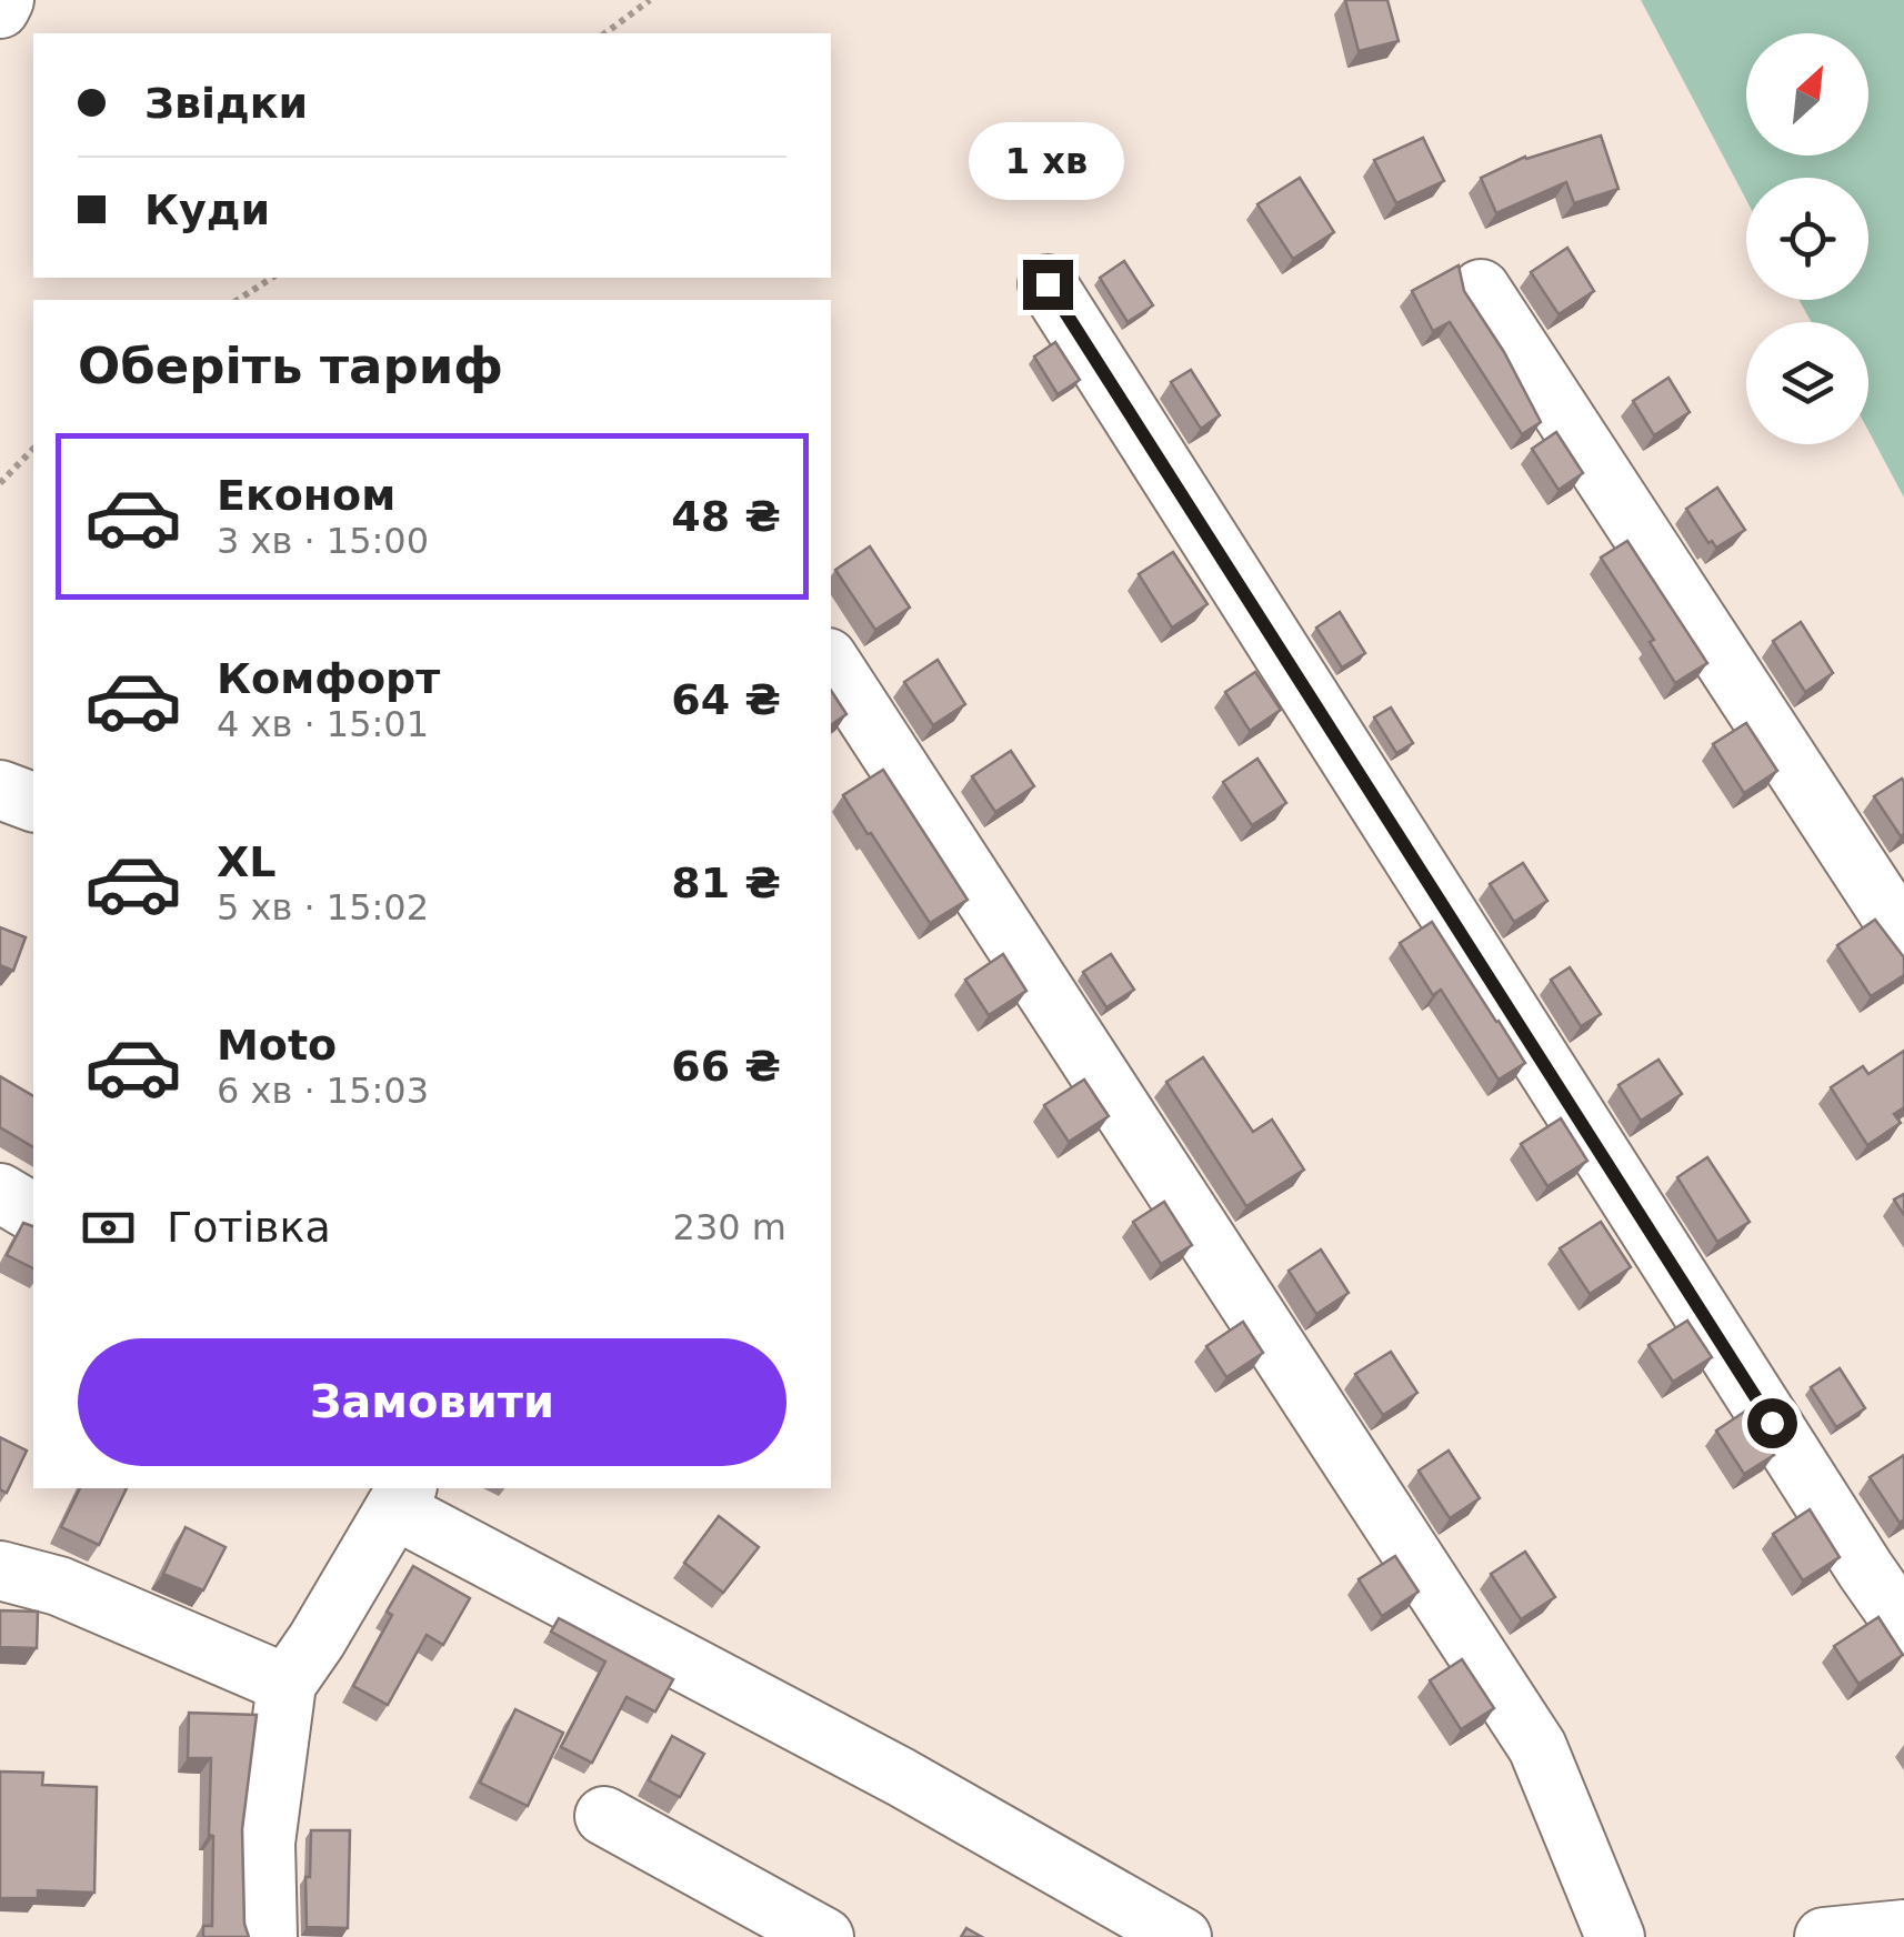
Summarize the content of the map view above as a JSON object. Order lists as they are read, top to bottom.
{
  "north": "top right",
  "page": {
    "banner": ["Звідки", "Куди"],
    "bubble": "1 хв",
    "heading": "Оберіть тариф",
    "list": [
      {
        "name": "Економ",
        "note": "3 хв · 15:00",
        "value": "48 ₴"
      },
      {
        "name": "Комфорт",
        "note": "4 хв · 15:01",
        "value": "64 ₴"
      },
      {
        "name": "XL",
        "note": "5 хв · 15:02",
        "value": "81 ₴"
      },
      {
        "name": "Moto",
        "note": "6 хв · 15:03",
        "value": "66 ₴"
      }
    ],
    "pay": ["Готівка", "230 m"],
    "buttons": "Замовити"
  }
}
